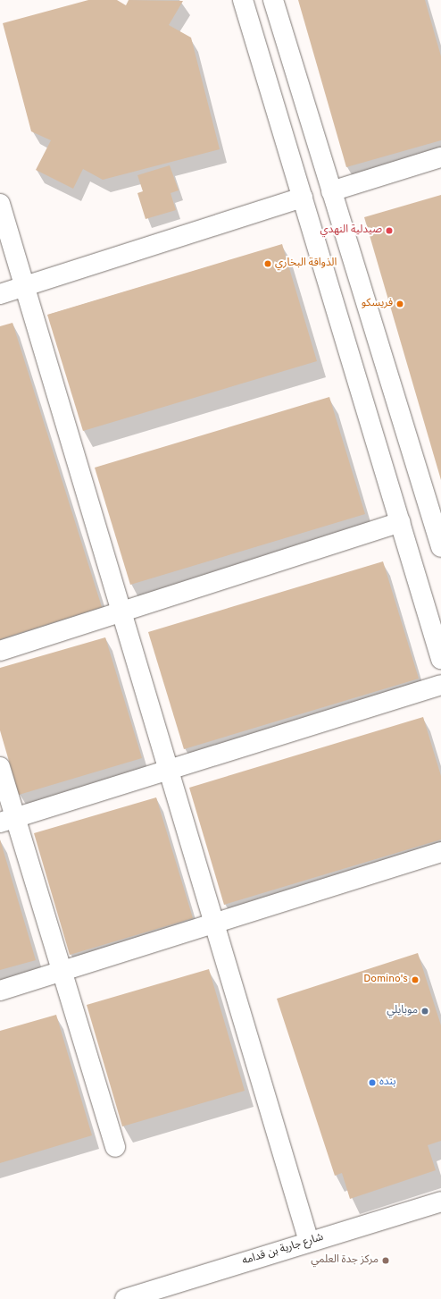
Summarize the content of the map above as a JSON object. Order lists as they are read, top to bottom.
{
  "streets": {
    "street": ["شارع جارية بن قدامه"]
  },
  "places": [
    "صيدلية النهدي",
    "الذواقة البخاري",
    "فريسكو",
    "Domino's",
    "موبايلي",
    "بنده",
    "مركز جدة العلمي"
  ]
}
